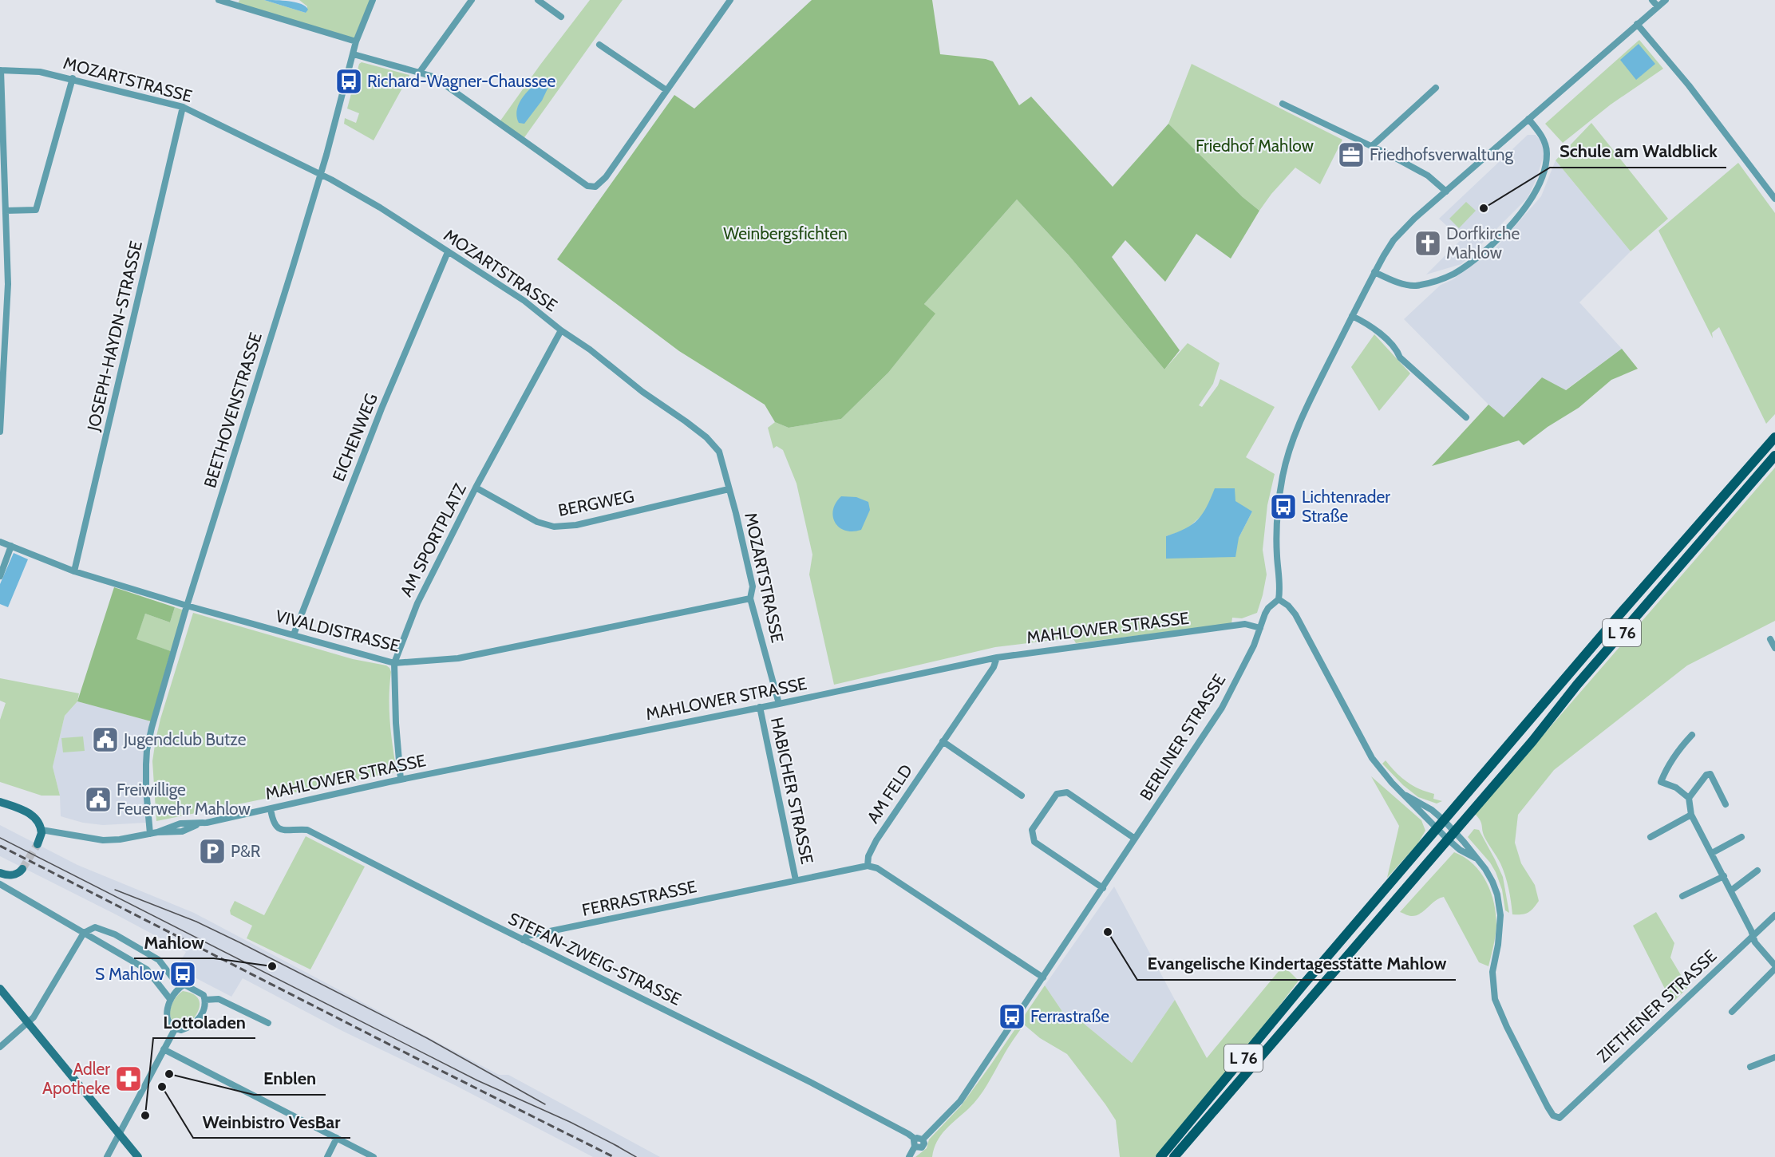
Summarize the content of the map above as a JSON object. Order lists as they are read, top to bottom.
{
  "streets": {
    "main road": ["L 76"],
    "street": [
      "MOZARTSTRASSE",
      "JOSEPH-HAYDN-STRASSE",
      "BEETHOVENSTRASSE",
      "EICHENWEG",
      "BERGWEG",
      "AM SPORTPLATZ",
      "MAHLOWER STRASSE",
      "VIVALDISTRASSE",
      "BERLINER STRASSE",
      "HABICHER STRASSE",
      "AM FELD",
      "FERRASTRASSE",
      "STEFAN-ZWEIG-STRASSE",
      "ZIETHENER STRASSE"
    ]
  },
  "crossings": [
    ["MOZARTSTRASSE", "JOSEPH-HAYDN-STRASSE"],
    ["MOZARTSTRASSE", "BEETHOVENSTRASSE"],
    ["MOZARTSTRASSE", "EICHENWEG"],
    ["MOZARTSTRASSE", "BERGWEG"],
    ["MOZARTSTRASSE", "AM SPORTPLATZ"],
    ["MOZARTSTRASSE", "MAHLOWER STRASSE"],
    ["MOZARTSTRASSE", "VIVALDISTRASSE"],
    ["JOSEPH-HAYDN-STRASSE", "VIVALDISTRASSE"],
    ["BEETHOVENSTRASSE", "MAHLOWER STRASSE"],
    ["BEETHOVENSTRASSE", "VIVALDISTRASSE"],
    ["EICHENWEG", "VIVALDISTRASSE"],
    ["BERGWEG", "AM SPORTPLATZ"],
    ["AM SPORTPLATZ", "MAHLOWER STRASSE"],
    ["AM SPORTPLATZ", "VIVALDISTRASSE"],
    ["MAHLOWER STRASSE", "BERLINER STRASSE"],
    ["MAHLOWER STRASSE", "HABICHER STRASSE"],
    ["MAHLOWER STRASSE", "AM FELD"],
    ["MAHLOWER STRASSE", "STEFAN-ZWEIG-STRASSE"],
    ["BERLINER STRASSE", "FERRASTRASSE"],
    ["BERLINER STRASSE", "STEFAN-ZWEIG-STRASSE"],
    ["HABICHER STRASSE", "FERRASTRASSE"],
    ["AM FELD", "FERRASTRASSE"],
    ["FERRASTRASSE", "STEFAN-ZWEIG-STRASSE"]
  ],
  "parks": ["Friedhof Mahlow", "Weinbergsfichten"],
  "places": {
    "bus stop": [
      "Richard-Wagner-Chaussee",
      "Lichtenrader Straße",
      "S Mahlow",
      "Ferrastraße"
    ],
    "office": ["Friedhofsverwaltung"],
    "other": [
      "Schule am Waldblick",
      "Evangelische Kindertagesstätte Mahlow",
      "Mahlow",
      "Enblen",
      "Weinbistro VesBar",
      "Lottoladen"
    ],
    "church": ["Dorfkirche Mahlow"],
    "public building": ["Jugendclub Butze", "Freiwillige Feuerwehr Mahlow"],
    "parking": ["P&R"],
    "pharmacy": ["Adler Apotheke"]
  }
}
